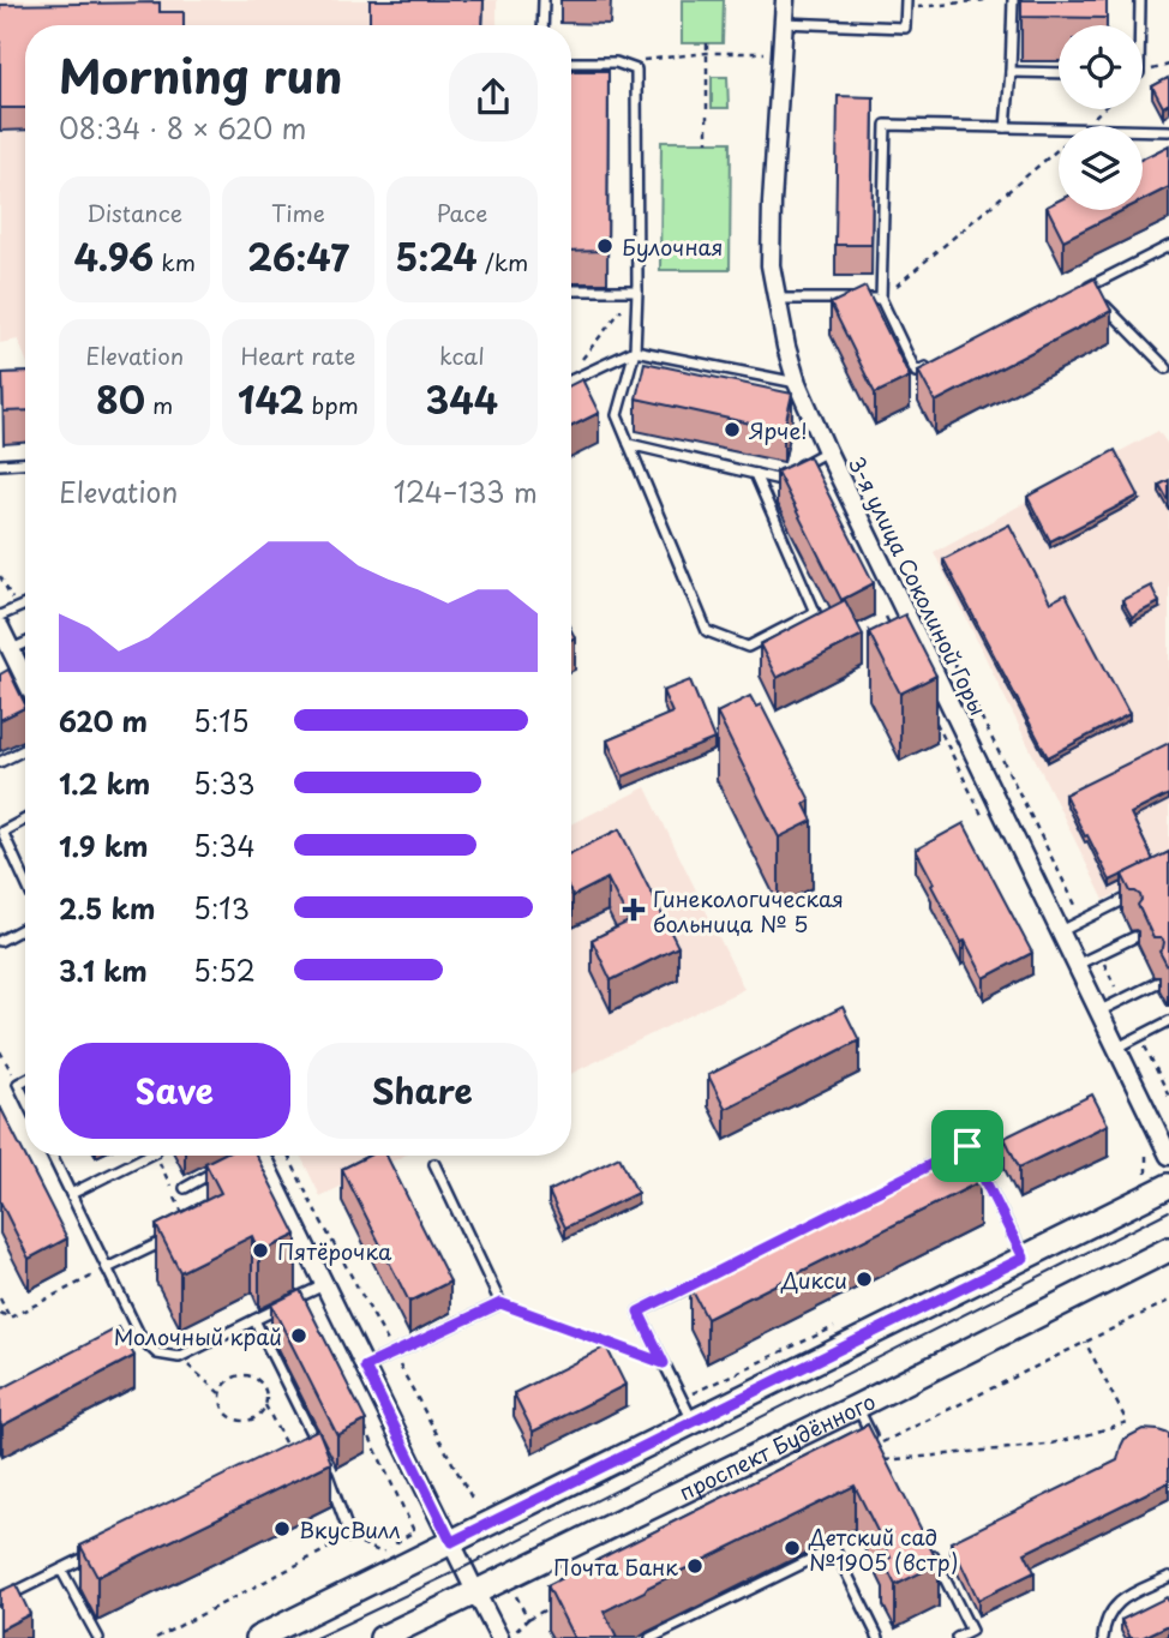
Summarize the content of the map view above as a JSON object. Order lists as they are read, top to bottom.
{
  "streets": {
    "main road": ["проспект Будённого"],
    "street": ["3-я улица Соколиной Горы"]
  },
  "places": {
    "other": [
      "Булочная",
      "Ярче!",
      "Пятёрочка",
      "Дикси",
      "Молочный край",
      "ВкусВилл",
      "Детский сад №1905 (встр)",
      "Почта Банк"
    ],
    "health": ["Гинекологическая больница № 5"]
  },
  "page": {
    "heading": ["Morning run", "08:34 · 8 × 620 m"],
    "stats": [
      ["Distance", "4.96 km"],
      ["Time", "26:47"],
      ["Pace", "5:24 /km"],
      ["Elevation", "80 m"],
      ["Heart rate", "142 bpm"],
      ["kcal", "344"]
    ],
    "chart": ["Elevation", "124–133 m"],
    "list": [
      {
        "name": "620 m",
        "note": "5:15"
      },
      {
        "name": "1.2 km",
        "note": "5:33"
      },
      {
        "name": "1.9 km",
        "note": "5:34"
      },
      {
        "name": "2.5 km",
        "note": "5:13"
      },
      {
        "name": "3.1 km",
        "note": "5:52"
      }
    ],
    "buttons": ["Save", "Share"]
  }
}
